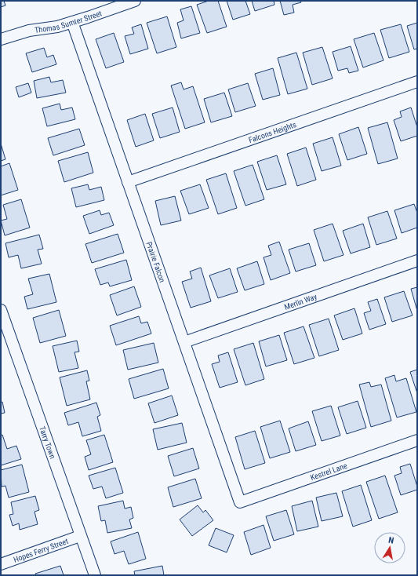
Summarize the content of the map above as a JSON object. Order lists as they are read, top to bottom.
{
  "streets": {
    "street": [
      "Thomas Sumter Street",
      "Falcons Heights",
      "Prairie Falcon",
      "Merlin Way",
      "Tarry Town",
      "Kestrel Lane",
      "Hopes Ferry Street"
    ]
  },
  "crossings": [
    ["Thomas Sumter Street", "Prairie Falcon"],
    ["Falcons Heights", "Prairie Falcon"],
    ["Prairie Falcon", "Merlin Way"],
    ["Prairie Falcon", "Kestrel Lane"],
    ["Tarry Town", "Hopes Ferry Street"]
  ],
  "north": "top"
}
